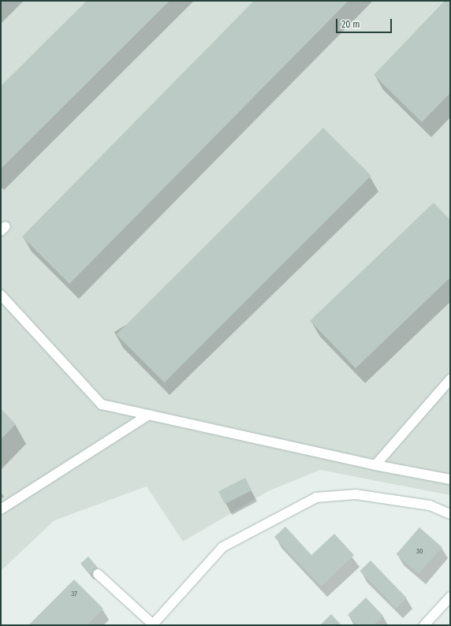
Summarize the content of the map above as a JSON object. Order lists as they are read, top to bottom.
{
  "house_numbers": ["30", "37"],
  "scale_bar": "20 m"
}
